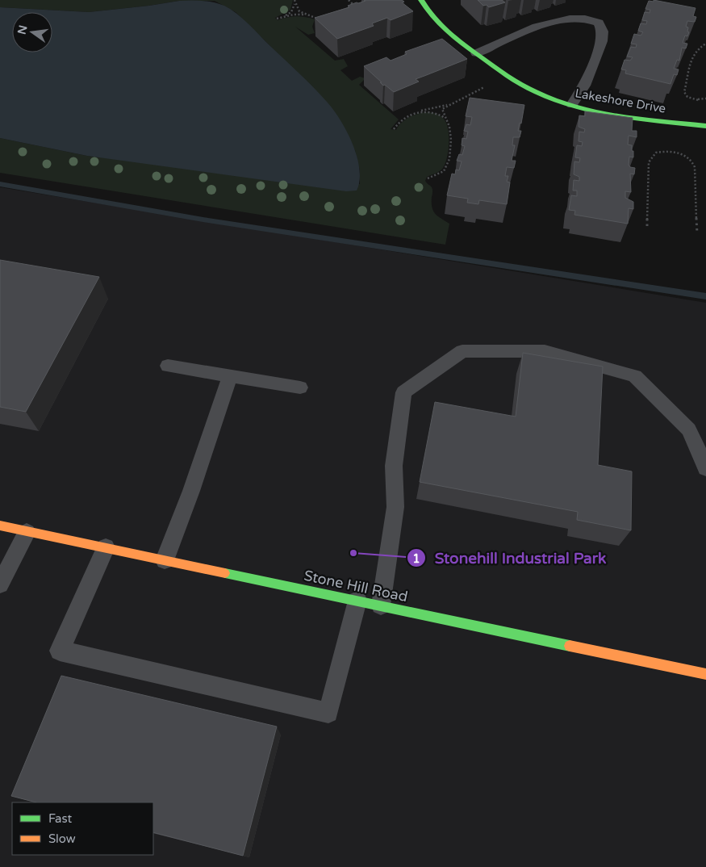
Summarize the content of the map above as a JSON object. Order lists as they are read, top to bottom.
{
  "streets": {
    "street": ["Lakeshore Drive", "Stone Hill Road"]
  },
  "places": ["Stonehill Industrial Park"],
  "legend": ["Fast", "Slow"],
  "north": "left"
}
